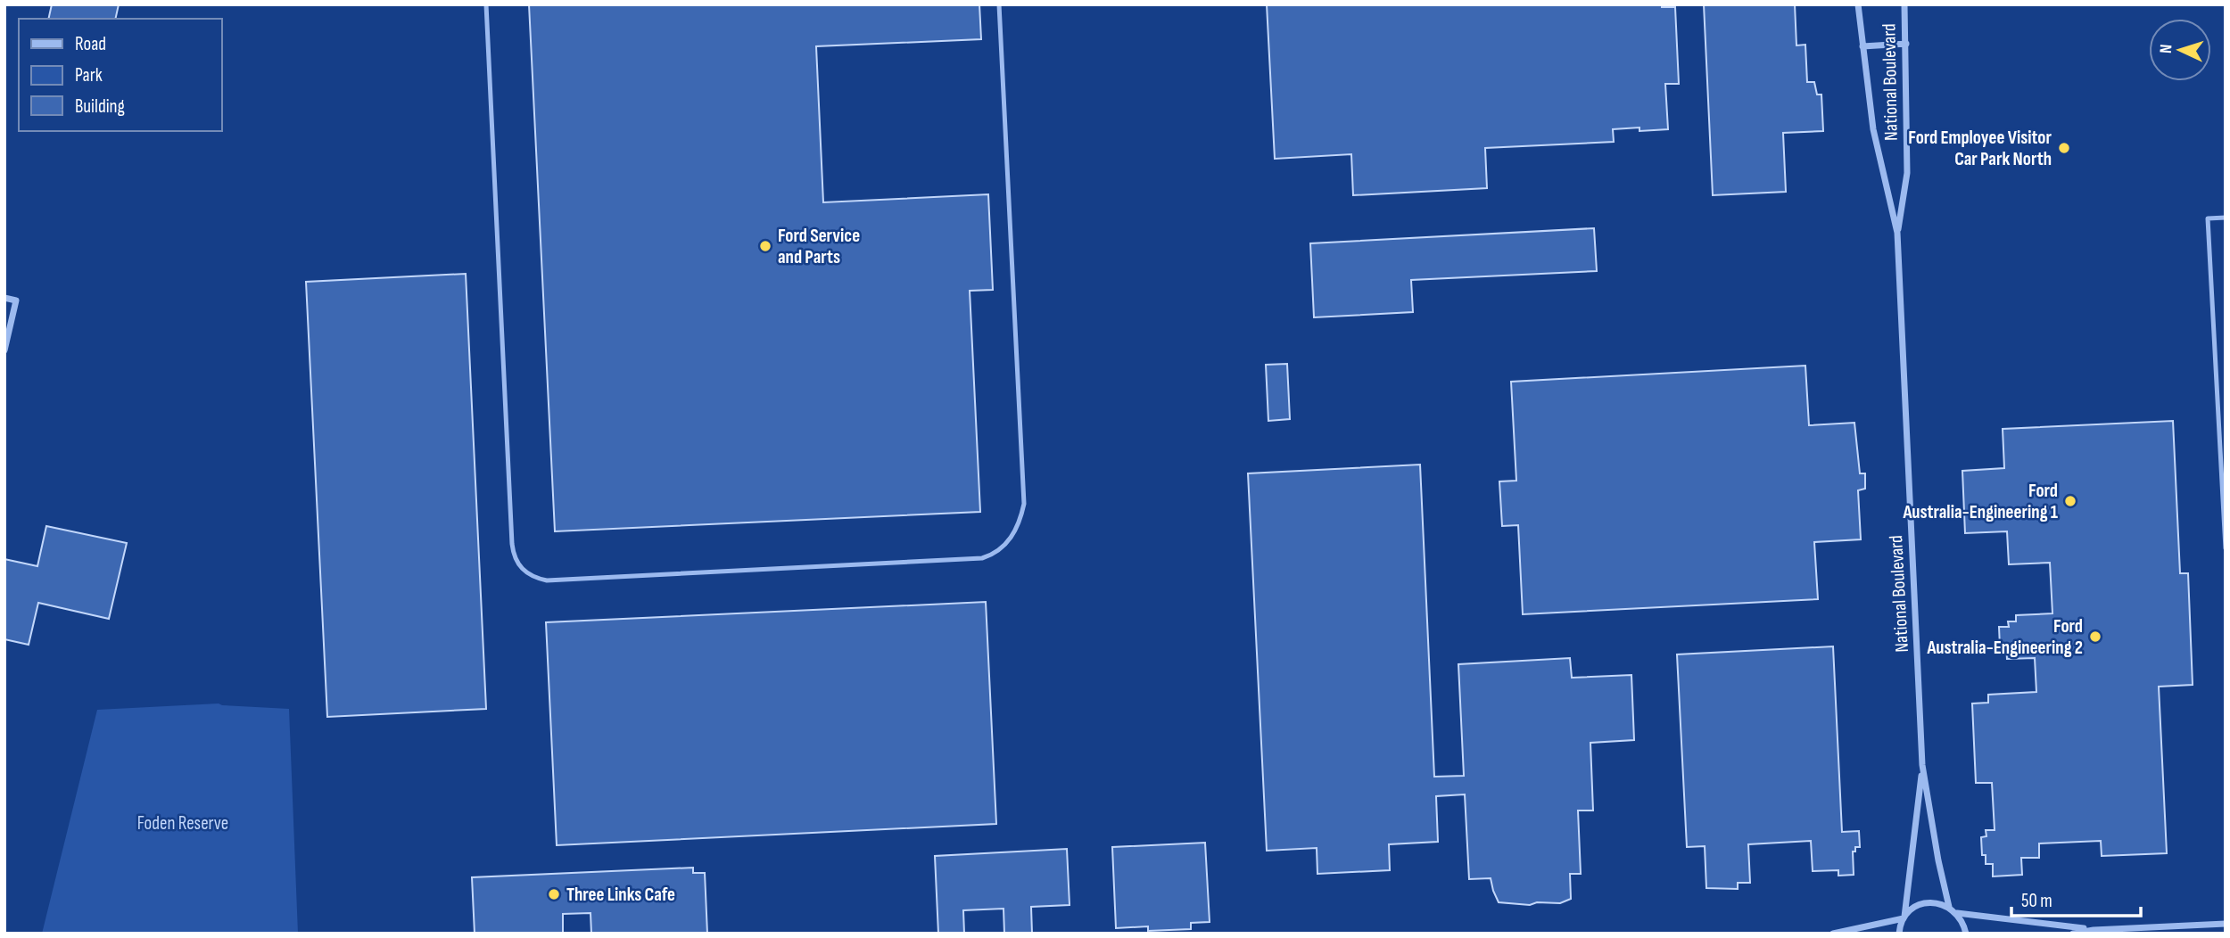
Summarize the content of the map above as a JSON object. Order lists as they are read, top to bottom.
{
  "streets": {
    "street": ["National Boulevard"]
  },
  "parks": ["Foden Reserve"],
  "places": [
    "Ford Employee Visitor Car Park North",
    "Ford Service and Parts",
    "Ford Australia-Engineering 1",
    "Ford Australia-Engineering 2",
    "Three Links Cafe"
  ],
  "legend": ["Road", "Park", "Building"],
  "scale_bar": "50 m",
  "north": "left"
}
